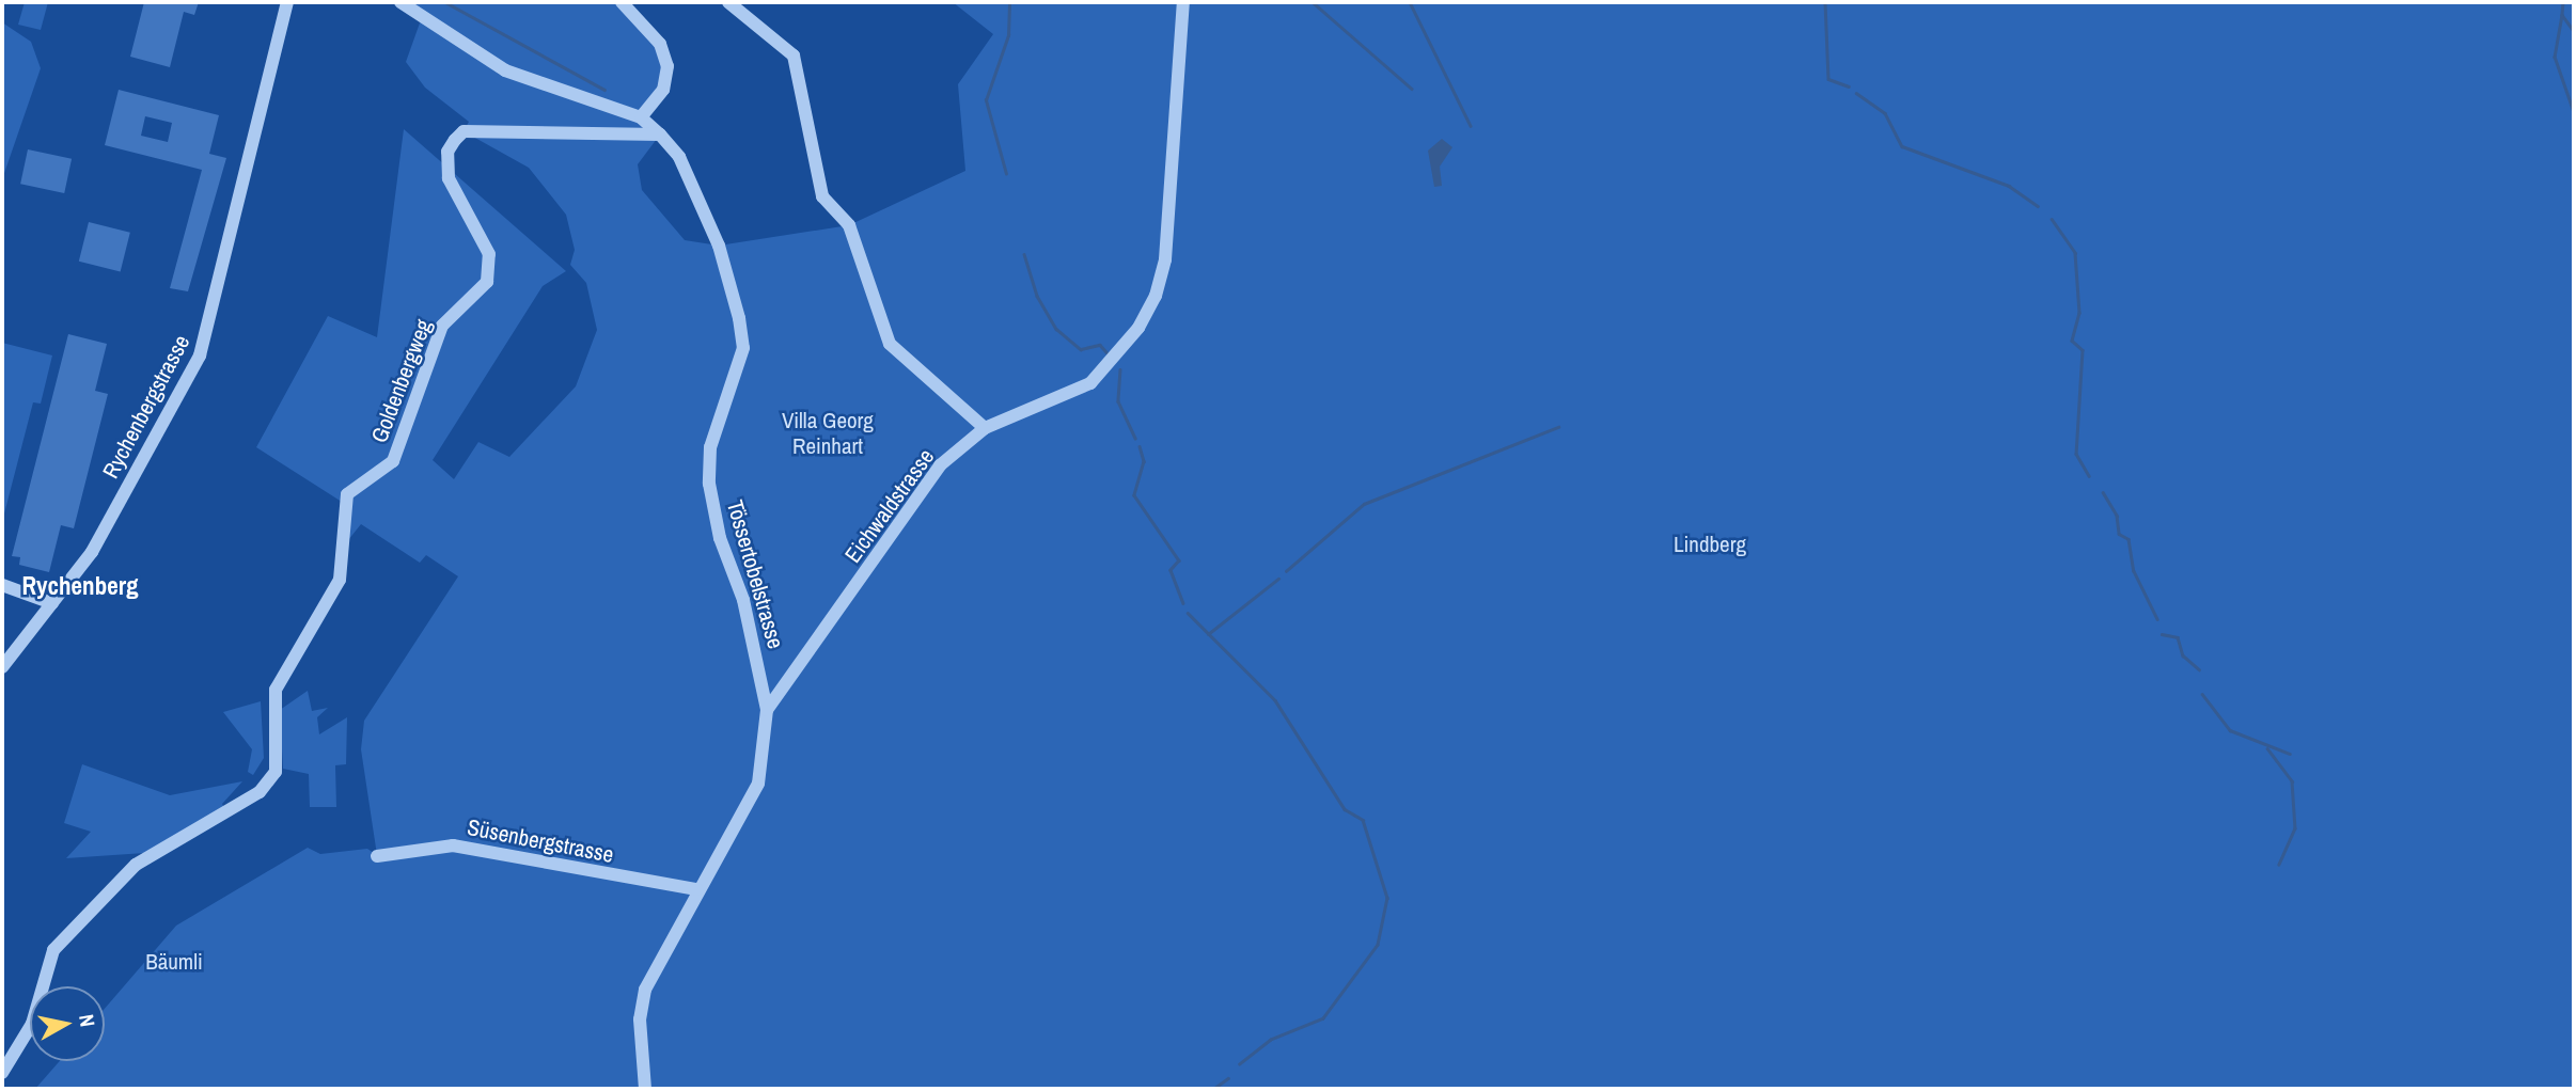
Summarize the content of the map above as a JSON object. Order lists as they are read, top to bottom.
{
  "streets": {
    "street": [
      "Goldenbergweg",
      "Rychenbergstrasse",
      "Eichwaldstrasse",
      "Tössertobelstrasse",
      "Süsenbergstrasse"
    ]
  },
  "crossings": [
    ["Goldenbergweg", "Tössertobelstrasse"],
    ["Eichwaldstrasse", "Tössertobelstrasse"],
    ["Tössertobelstrasse", "Süsenbergstrasse"]
  ],
  "districts": ["Rychenberg"],
  "parks": ["Villa Georg Reinhart", "Lindberg", "Bäumli"],
  "north": "right"
}
